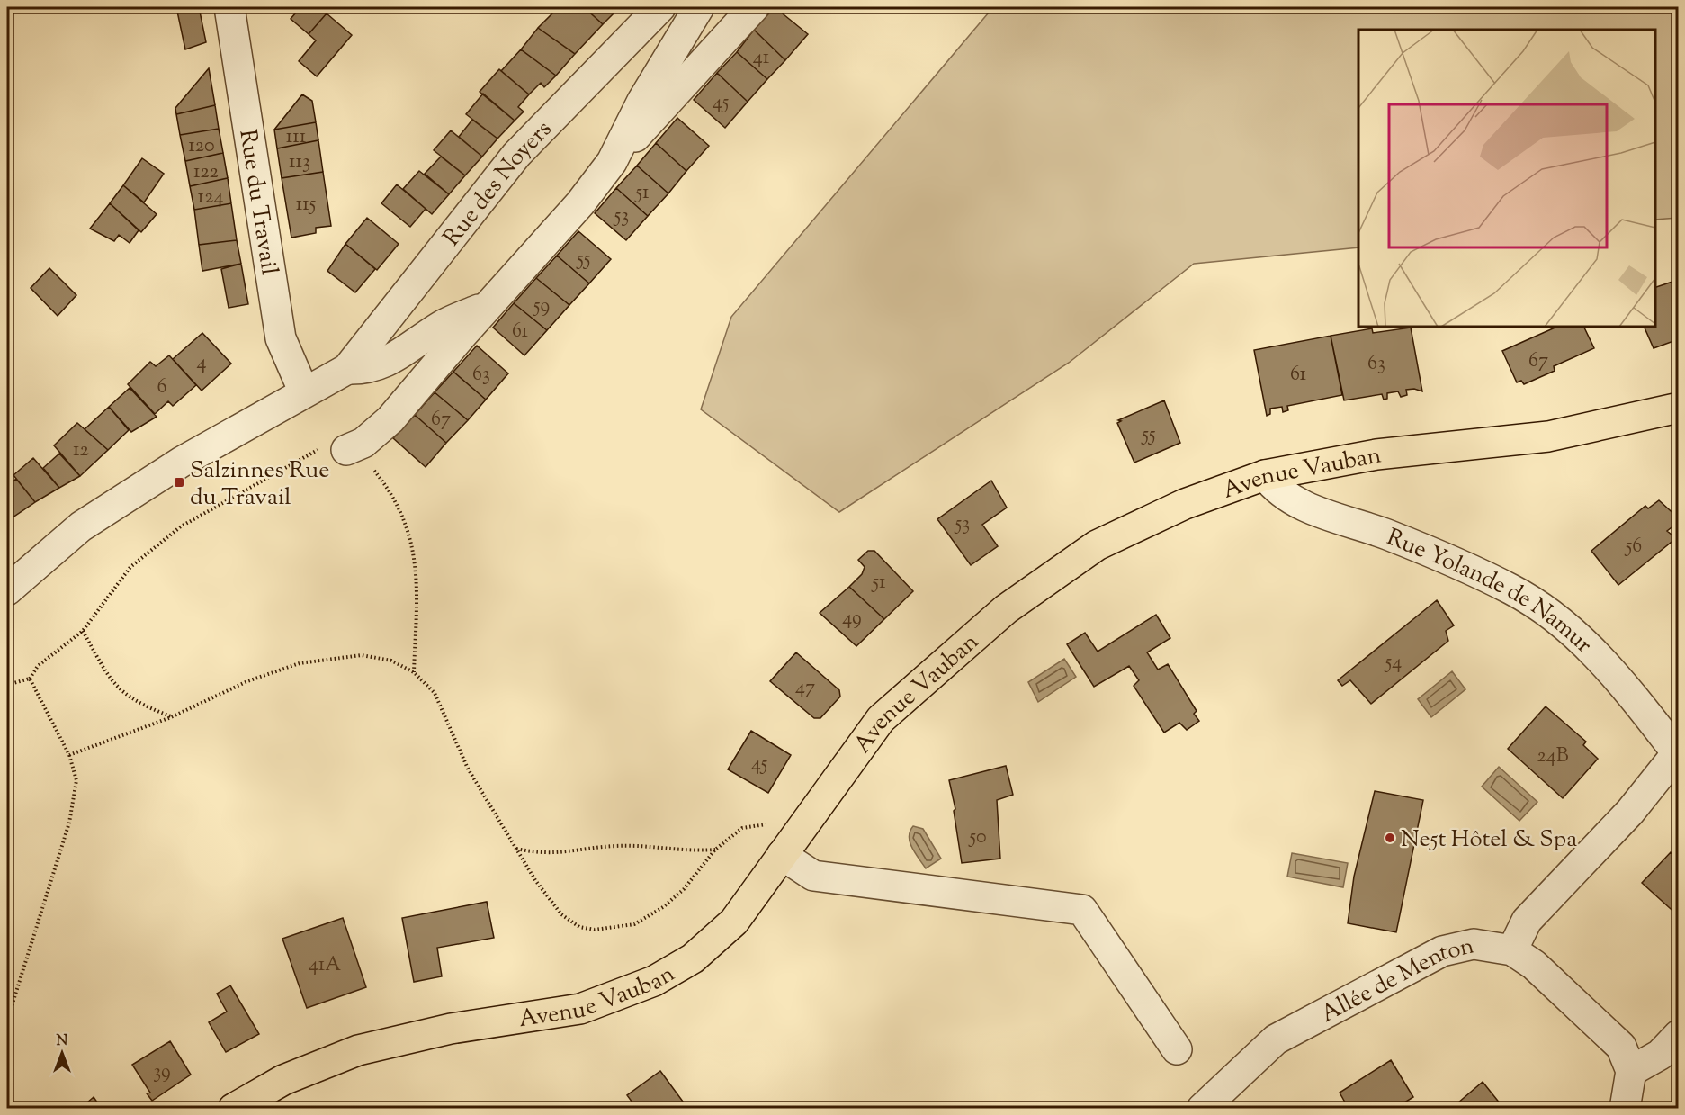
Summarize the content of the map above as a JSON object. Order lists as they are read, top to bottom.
{
  "streets": {
    "main road": ["Avenue Vauban"],
    "street": [
      "Rue des Noyers",
      "Rue du Travail",
      "Rue Yolande de Namur",
      "Allée de Menton"
    ]
  },
  "crossings": [
    ["Rue des Noyers", "Rue du Travail"],
    ["Avenue Vauban", "Rue Yolande de Namur"]
  ],
  "places": {
    "transit": ["Salzinnes Rue du Travail"],
    "other": ["Ne5t Hôtel & Spa"]
  },
  "house_numbers": [
    "41",
    "45",
    "111",
    "120",
    "113",
    "122",
    "51",
    "124",
    "115",
    "53",
    "55",
    "59",
    "61",
    "67",
    "4",
    "63",
    "63",
    "61",
    "6",
    "67",
    "55",
    "12",
    "53",
    "56",
    "51",
    "49",
    "54",
    "47",
    "24B",
    "45",
    "50",
    "41A",
    "39"
  ],
  "north": "top"
}
